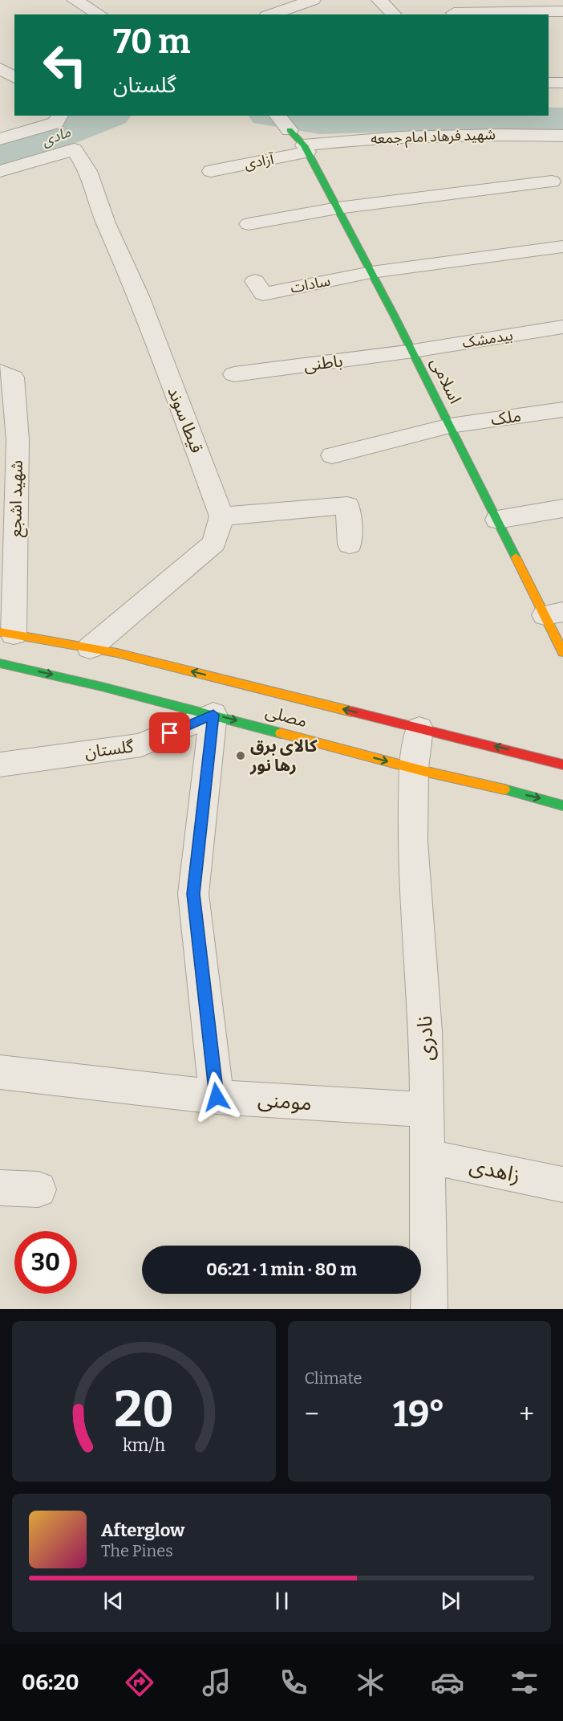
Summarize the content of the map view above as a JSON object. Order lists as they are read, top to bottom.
{
  "streets": {
    "main road": ["اسلامی", "مصلی"],
    "street": [
      "شهید فرهاد امام جمعه",
      "آزادی",
      "سادات",
      "بیدمشک",
      "باطنی",
      "ملک",
      "قیطا سوند",
      "شهید اشجع",
      "گلستان",
      "نادری",
      "مومنی",
      "زاهدی"
    ]
  },
  "crossings": [
    ["شهید فرهاد امام جمعه", "آزادی"],
    ["شهید فرهاد امام جمعه", "اسلامی"],
    ["آزادی", "اسلامی"],
    ["سادات", "اسلامی"],
    ["بیدمشک", "باطنی"],
    ["بیدمشک", "اسلامی"],
    ["باطنی", "اسلامی"],
    ["اسلامی", "ملک"],
    ["شهید اشجع", "مصلی"],
    ["مصلی", "گلستان"],
    ["مصلی", "نادری"],
    ["نادری", "مومنی"],
    ["نادری", "زاهدی"]
  ],
  "water": ["مادی"],
  "places": ["کالای برق رها نور"],
  "page": {
    "turn": ["70 m", "گلستان"],
    "limit": "30",
    "trip": "06:21 · 1 min · 80 m",
    "tile": "Climate",
    "heat": ["−", "19°", "+"],
    "song": ["Afterglow", "The Pines"],
    "tabs": "06:20",
    "gauge": ["20", "km/h"]
  }
}
